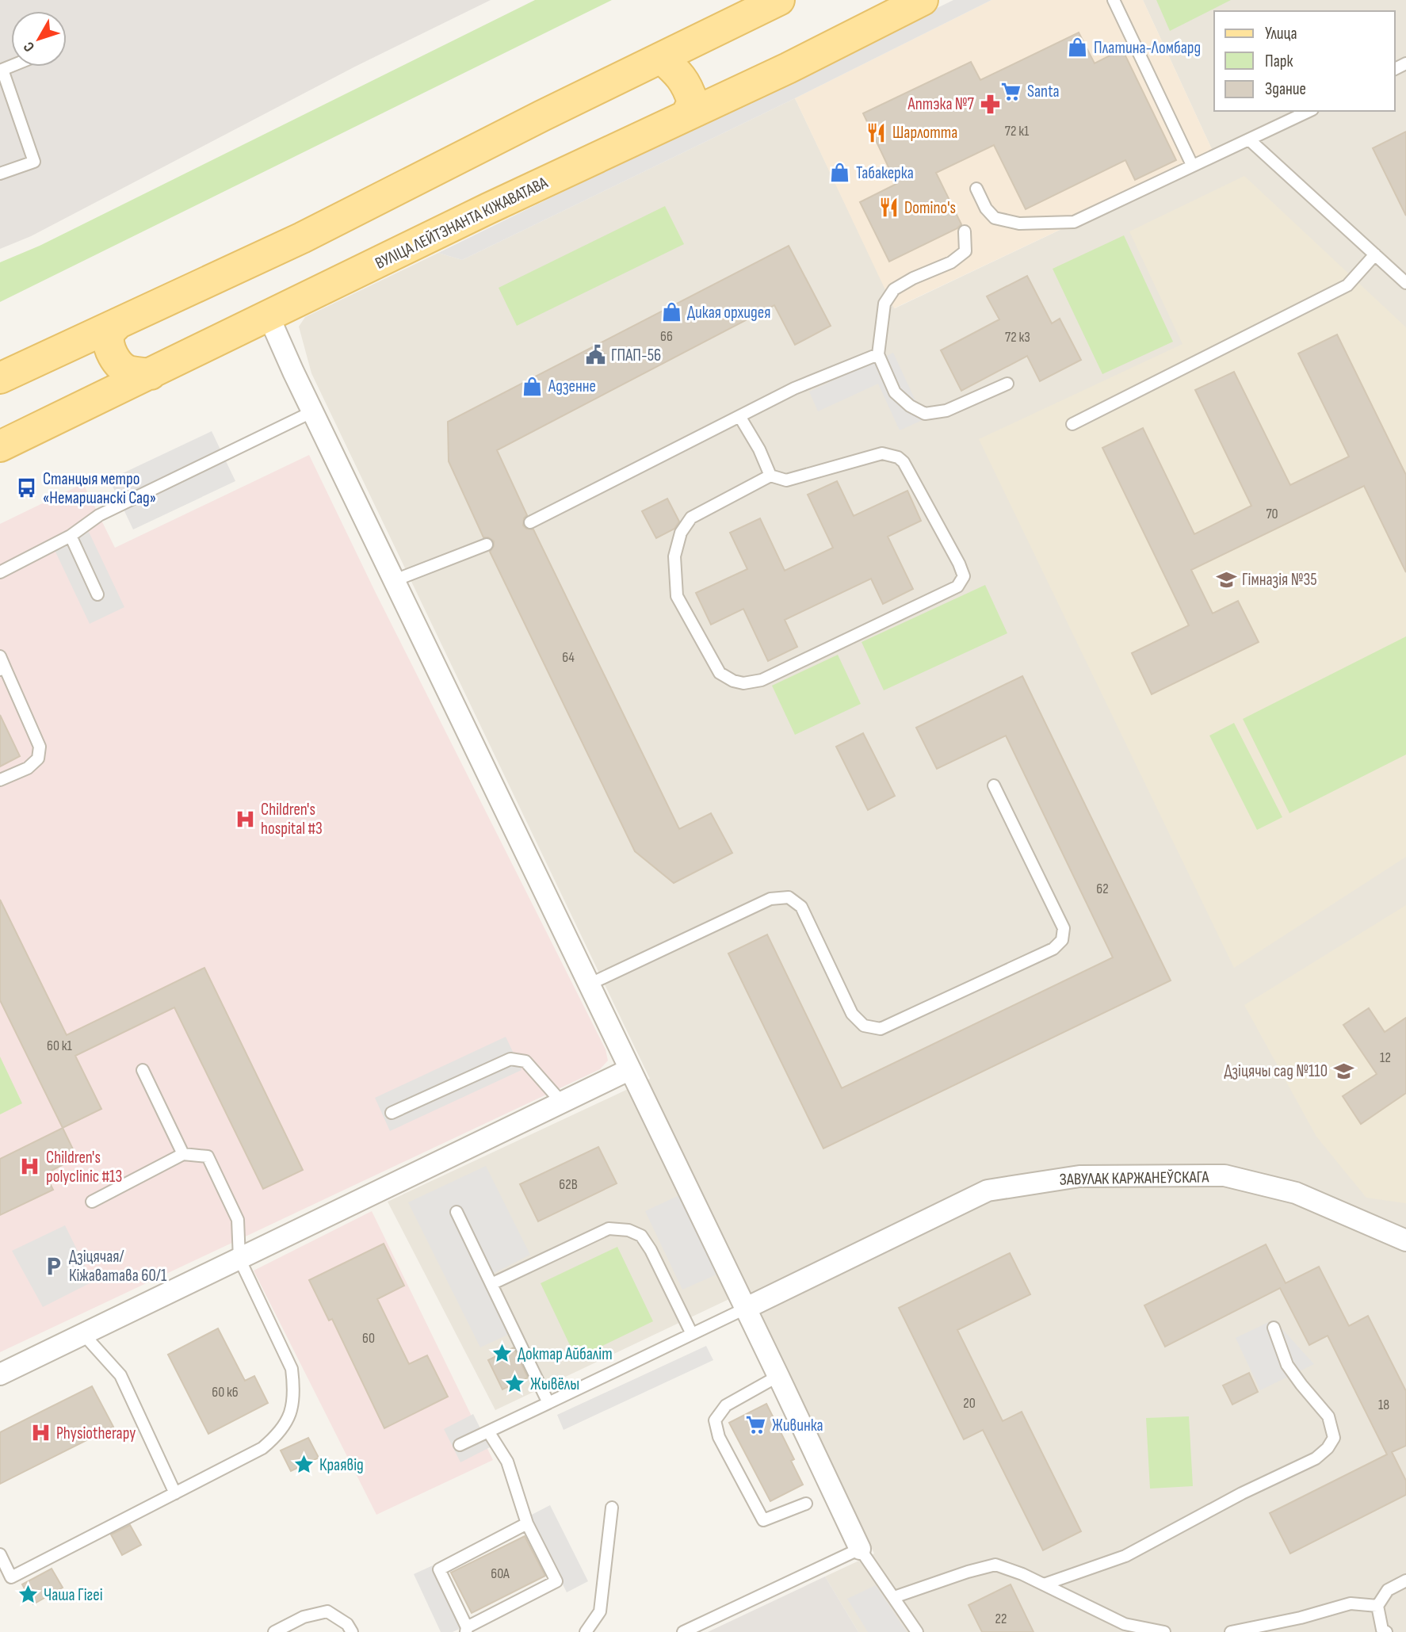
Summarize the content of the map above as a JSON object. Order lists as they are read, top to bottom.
{
  "streets": {
    "main road": ["ВУЛІЦА ЛЕЙТЭНАНТА КІЖАВАТАВА"],
    "street": ["ЗАВУЛАК КАРЖАНЕЎСКАГА"]
  },
  "places": {
    "shop": [
      "Платина-Ломбард",
      "Табакерка",
      "Дикая орхидея",
      "Адзенне"
    ],
    "supermarket": ["Santa", "Живинка"],
    "pharmacy": ["Аптэка №7"],
    "restaurant": ["Шарлотта", "Domino's"],
    "public building": ["ГПАП-56"],
    "bus stop": ["Станцыя метро «Немаршанскі Сад»"],
    "school or university": ["Гімназія №35", "Дзіцячы сад №110"],
    "hospital": ["Children's hospital #3", "Children's polyclinic #13", "Physiotherapy"],
    "parking": ["Дзіцячая/ Кіжаватава 60/1"],
    "place": [
      "Доктар Айбаліт",
      "Жывёлы",
      "Краявід",
      "Чаша Гігеі"
    ]
  },
  "house_numbers": [
    "72 к1",
    "66",
    "72 к3",
    "70",
    "64",
    "62",
    "60 к1",
    "12",
    "62В",
    "60",
    "60 к6",
    "20",
    "18",
    "60А",
    "22"
  ],
  "legend": ["Улица", "Парк", "Здание"],
  "north": "bottom left"
}
